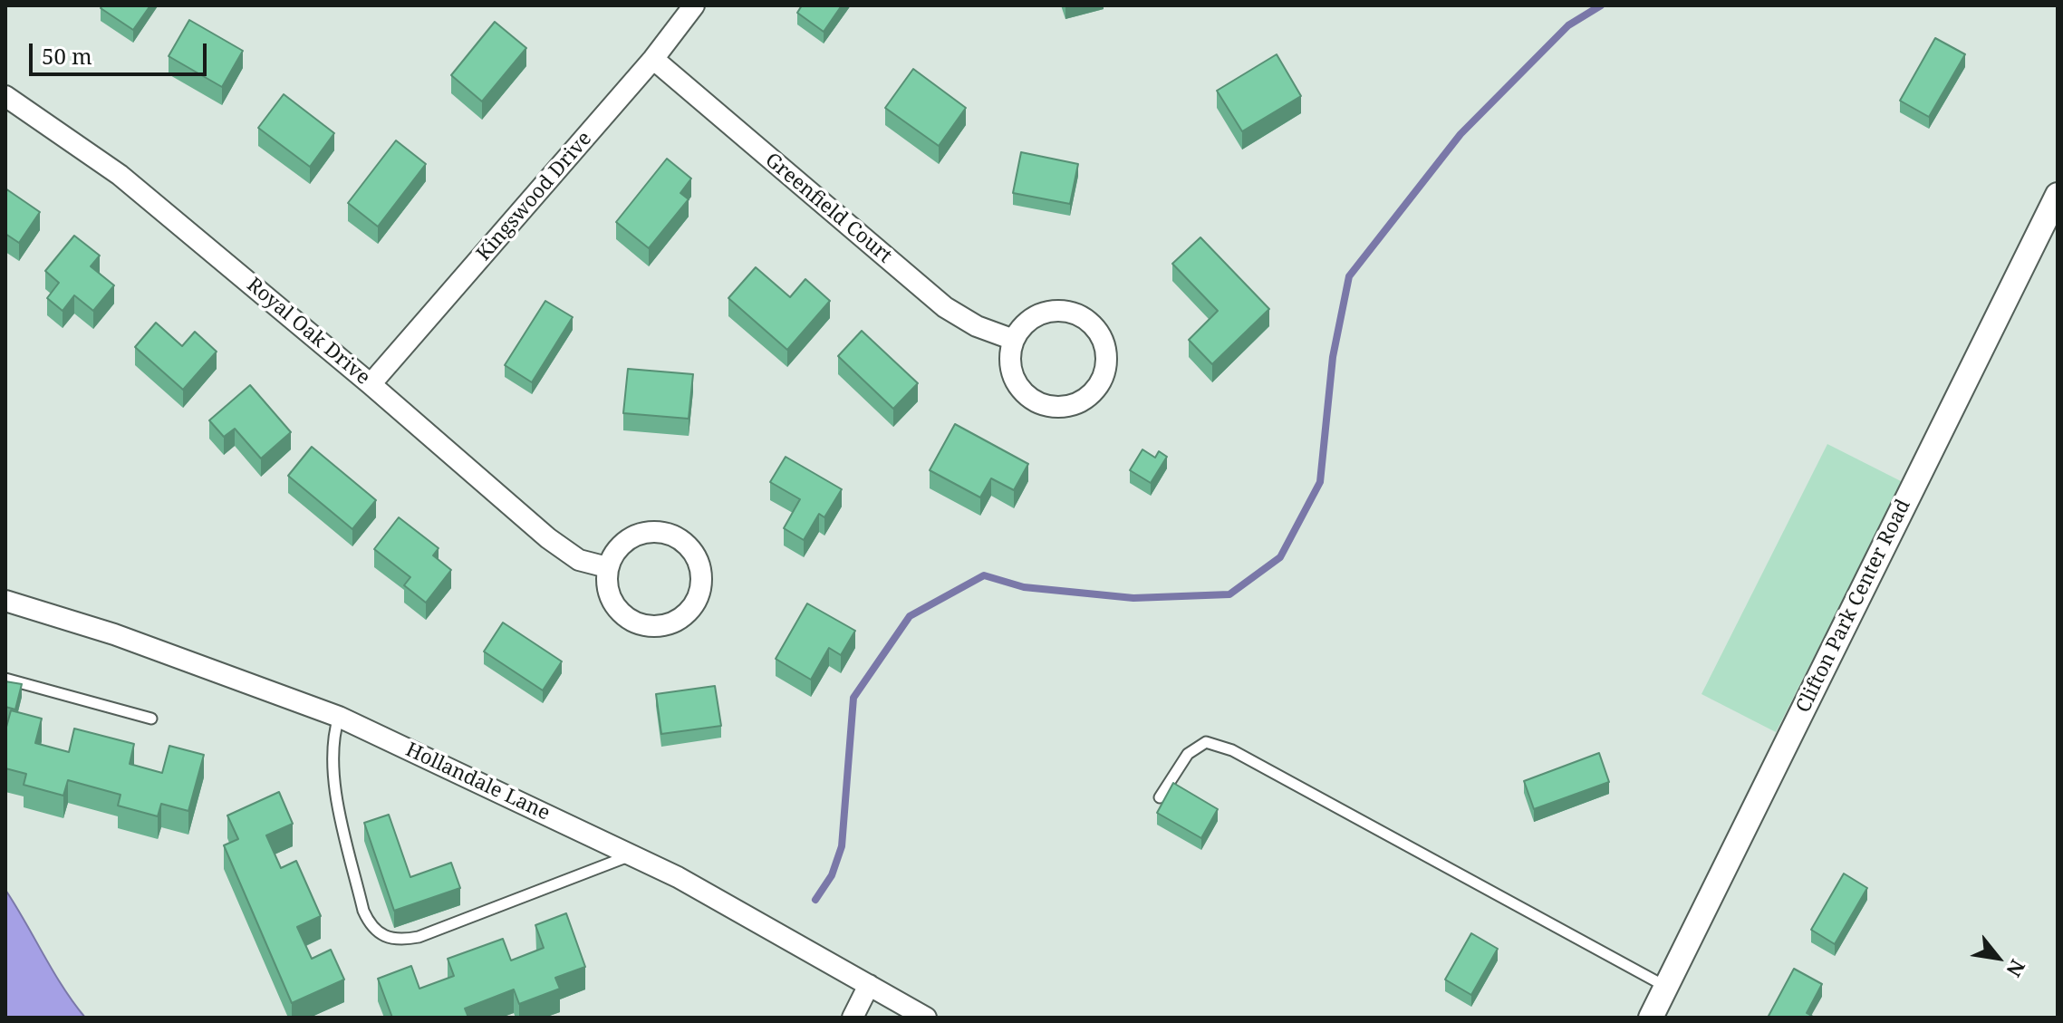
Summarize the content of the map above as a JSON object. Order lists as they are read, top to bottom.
{
  "streets": {
    "street": [
      "Kingswood Drive",
      "Greenfield Court",
      "Royal Oak Drive",
      "Clifton Park Center Road",
      "Hollandale Lane"
    ]
  },
  "crossings": [
    ["Kingswood Drive", "Greenfield Court"],
    ["Kingswood Drive", "Royal Oak Drive"]
  ],
  "scale_bar": "50 m",
  "north": "bottom right"
}
